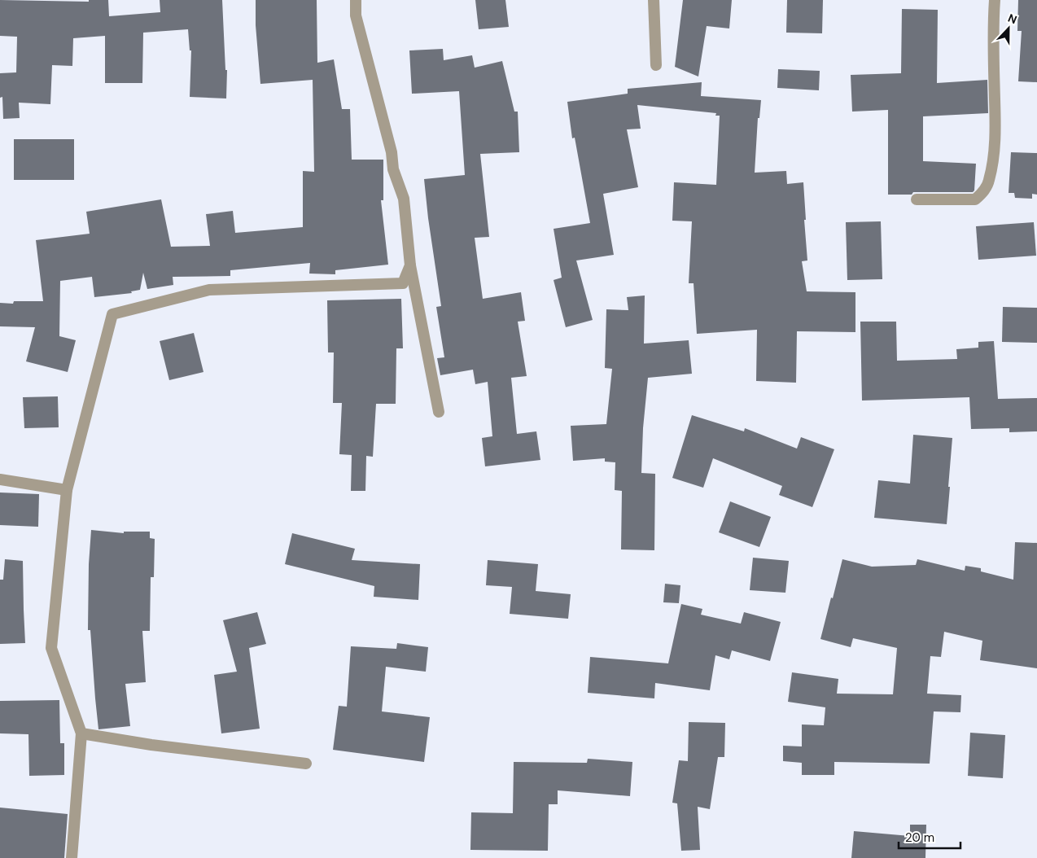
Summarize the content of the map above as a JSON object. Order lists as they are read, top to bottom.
{
  "scale_bar": "20 m",
  "north": "top"
}
